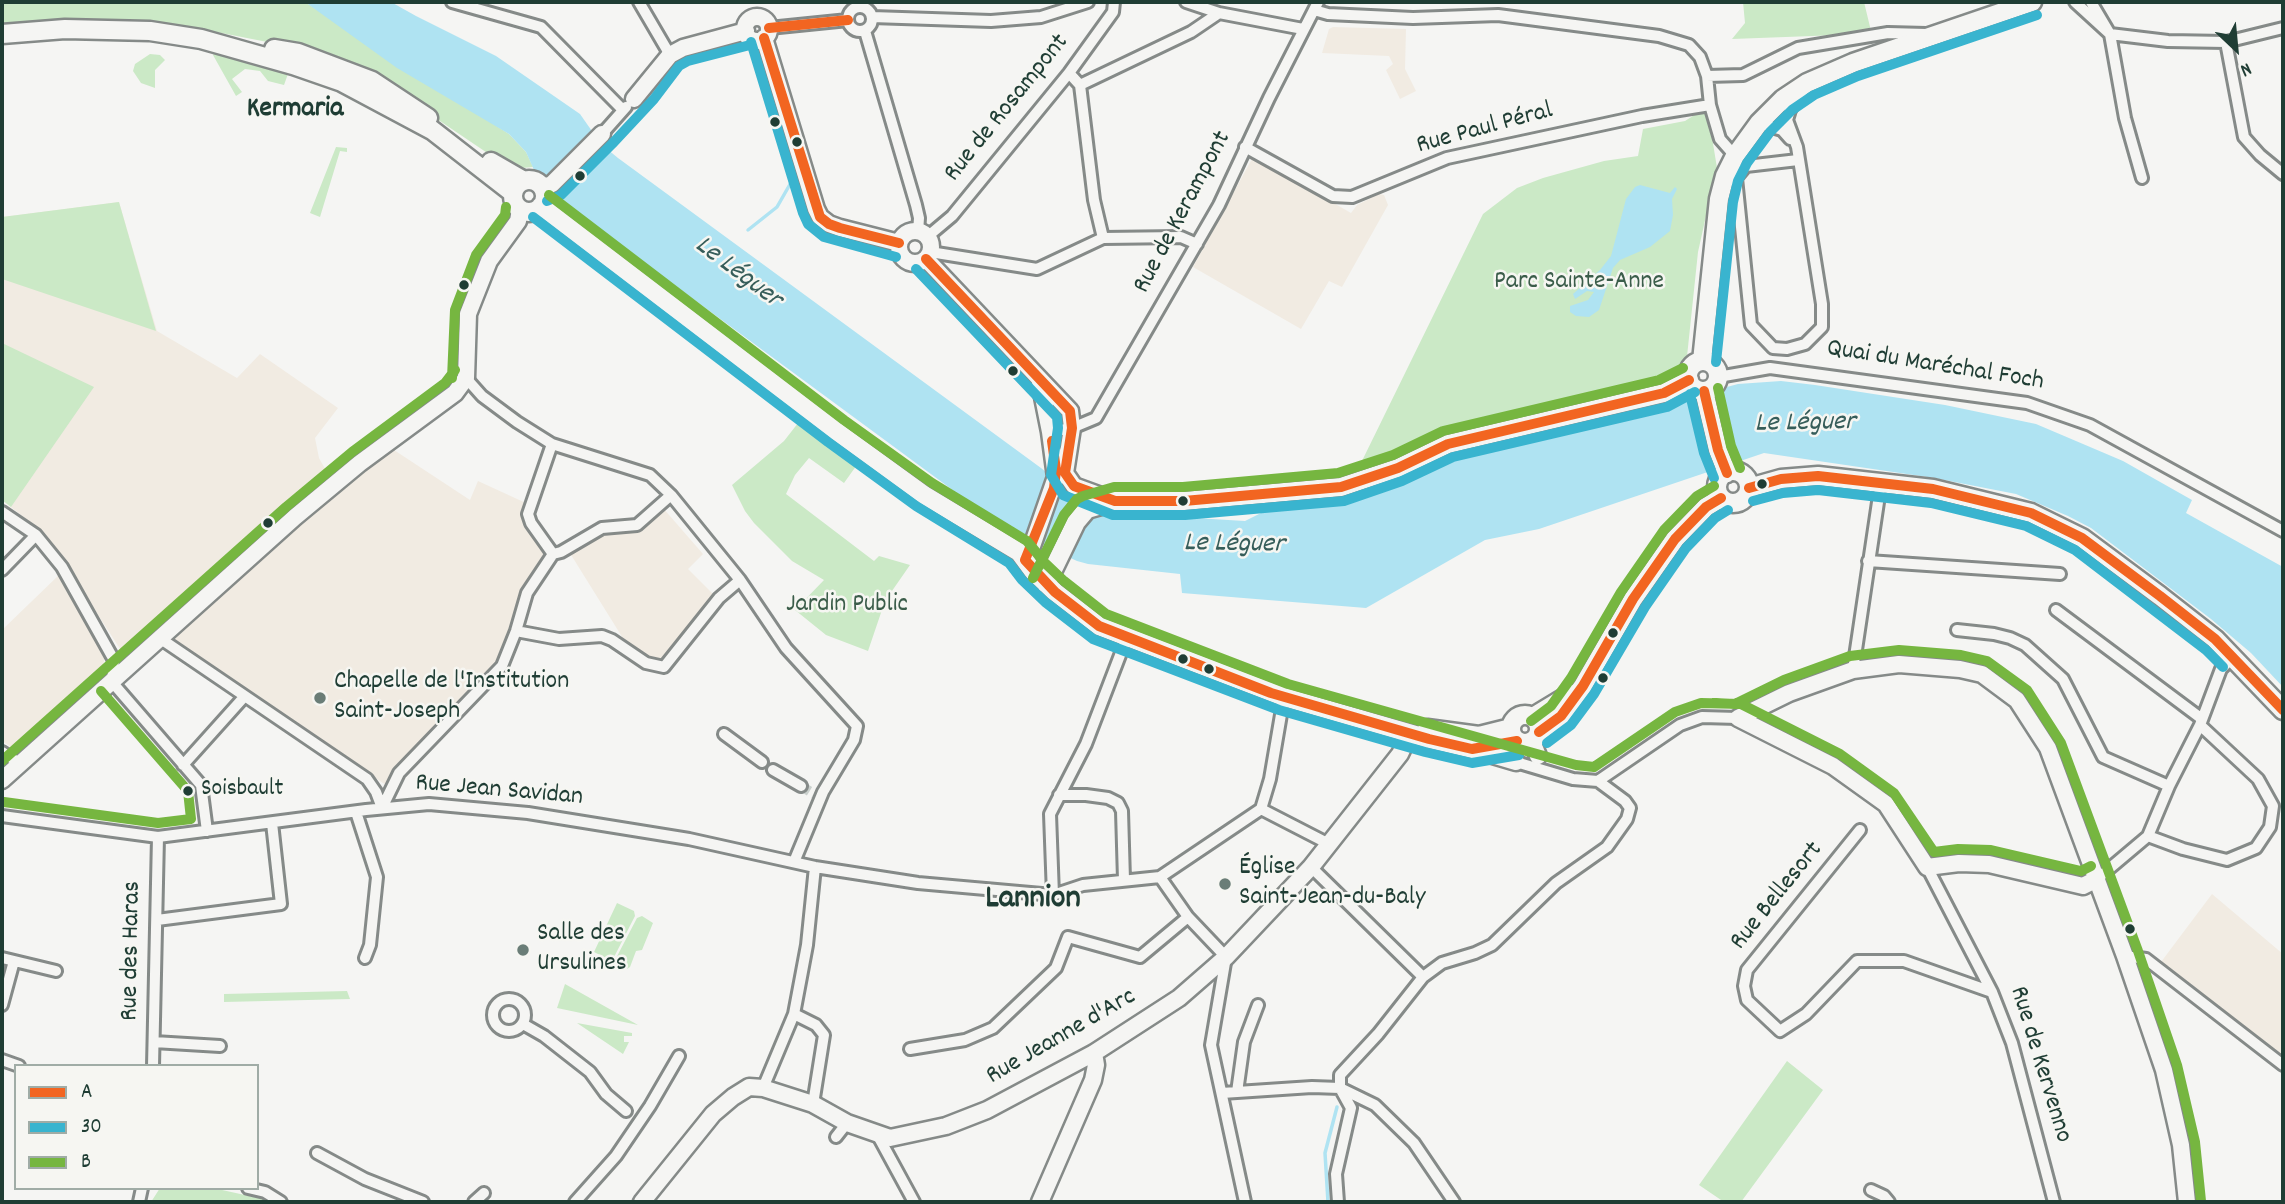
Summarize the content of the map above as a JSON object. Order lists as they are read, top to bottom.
{
  "streets": {
    "main road": ["Rue Jeanne d'Arc", "Rue de Kervenno"],
    "street": [
      "Rue de Rosampont",
      "Rue Paul Péral",
      "Rue de Kerampont",
      "Quai du Maréchal Foch",
      "Rue Jean Savidan",
      "Rue Bellesort",
      "Rue des Haras"
    ]
  },
  "crossings": [
    ["Rue Paul Péral", "Rue de Kerampont"],
    ["Rue Jean Savidan", "Rue des Haras"],
    ["Rue Bellesort", "Rue de Kervenno"]
  ],
  "districts": ["Kermaria", "Lannion"],
  "water": ["Le Léguer"],
  "parks": ["Parc Sainte-Anne", "Jardin Public"],
  "places": [
    "Chapelle de l'Institution Saint-Joseph",
    "Soisbault",
    "Église Saint-Jean-du-Baly",
    "Salle des Ursulines"
  ],
  "lines": ["transit line 30", "transit line A", "transit line B"],
  "legend": ["A", "30", "B"],
  "north": "bottom right"
}
